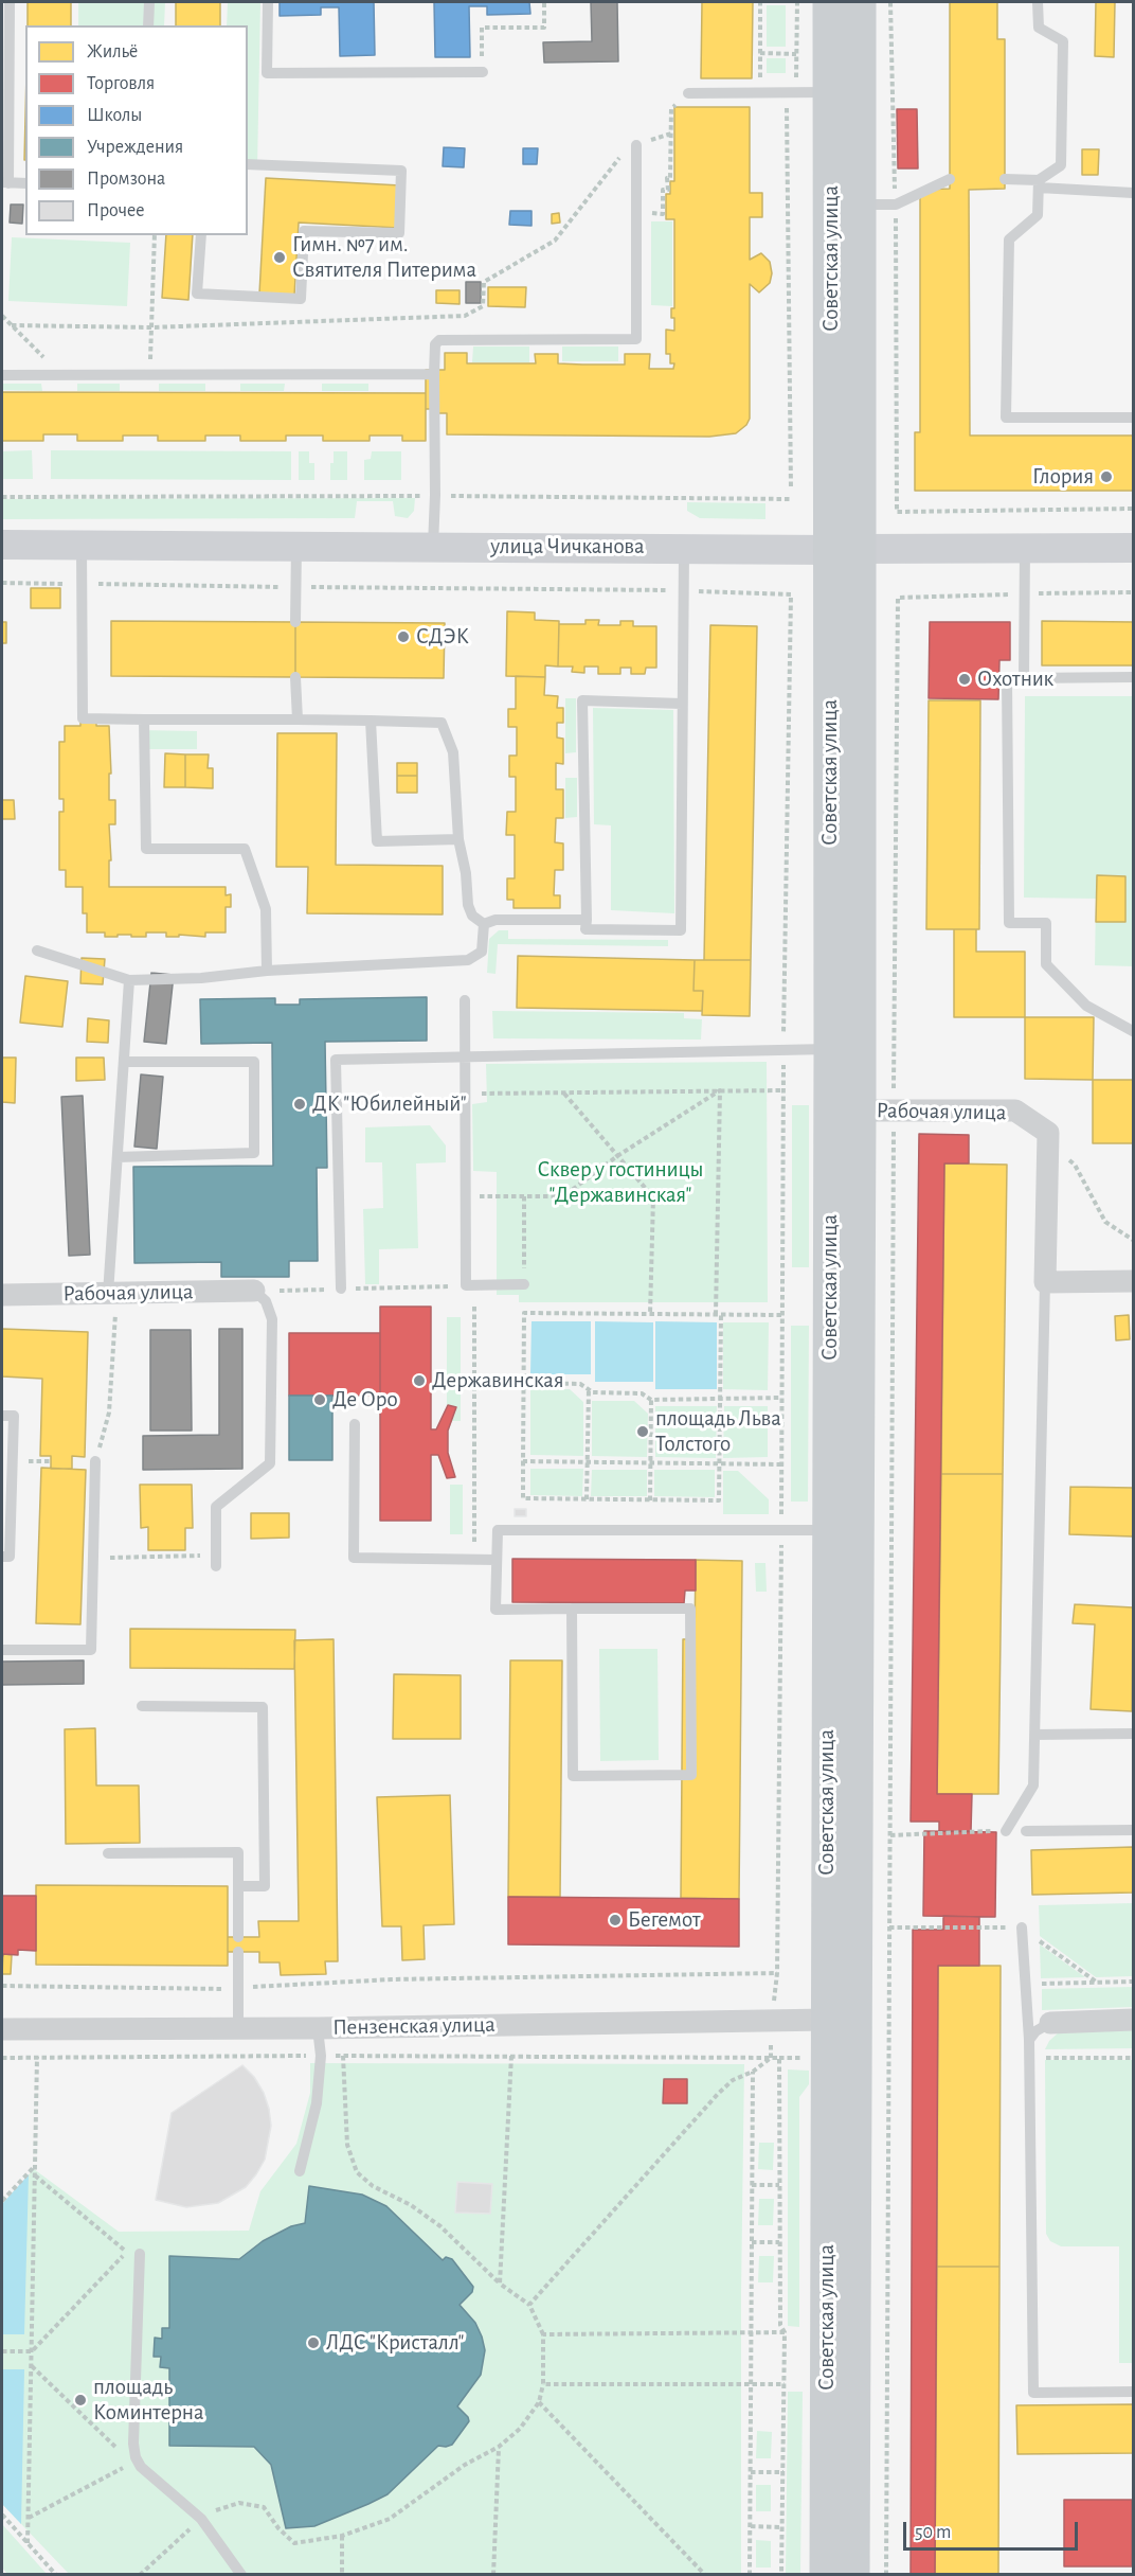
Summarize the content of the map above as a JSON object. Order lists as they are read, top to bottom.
{
  "streets": {
    "main road": ["Советская улица", "улица Чичканова"],
    "street": ["Рабочая улица", "Пензенская улица"]
  },
  "crossings": [
    ["Советская улица", "улица Чичканова"],
    ["Советская улица", "Пензенская улица"]
  ],
  "parks": ["Сквер у гостиницы \"Державинская\""],
  "places": [
    "Гимн. №7 им. Святителя Питерима",
    "Глория",
    "СДЭК",
    "Охотник",
    "ДК \"Юбилейный\"",
    "Державинская",
    "Де Оро",
    "площадь Льва Толстого",
    "Бегемот",
    "ЛДС \"Кристалл\"",
    "площадь Коминтерна"
  ],
  "legend": [
    "Жильё",
    "Торговля",
    "Школы",
    "Учреждения",
    "Промзона",
    "Прочее"
  ],
  "scale_bar": "50 m"
}
